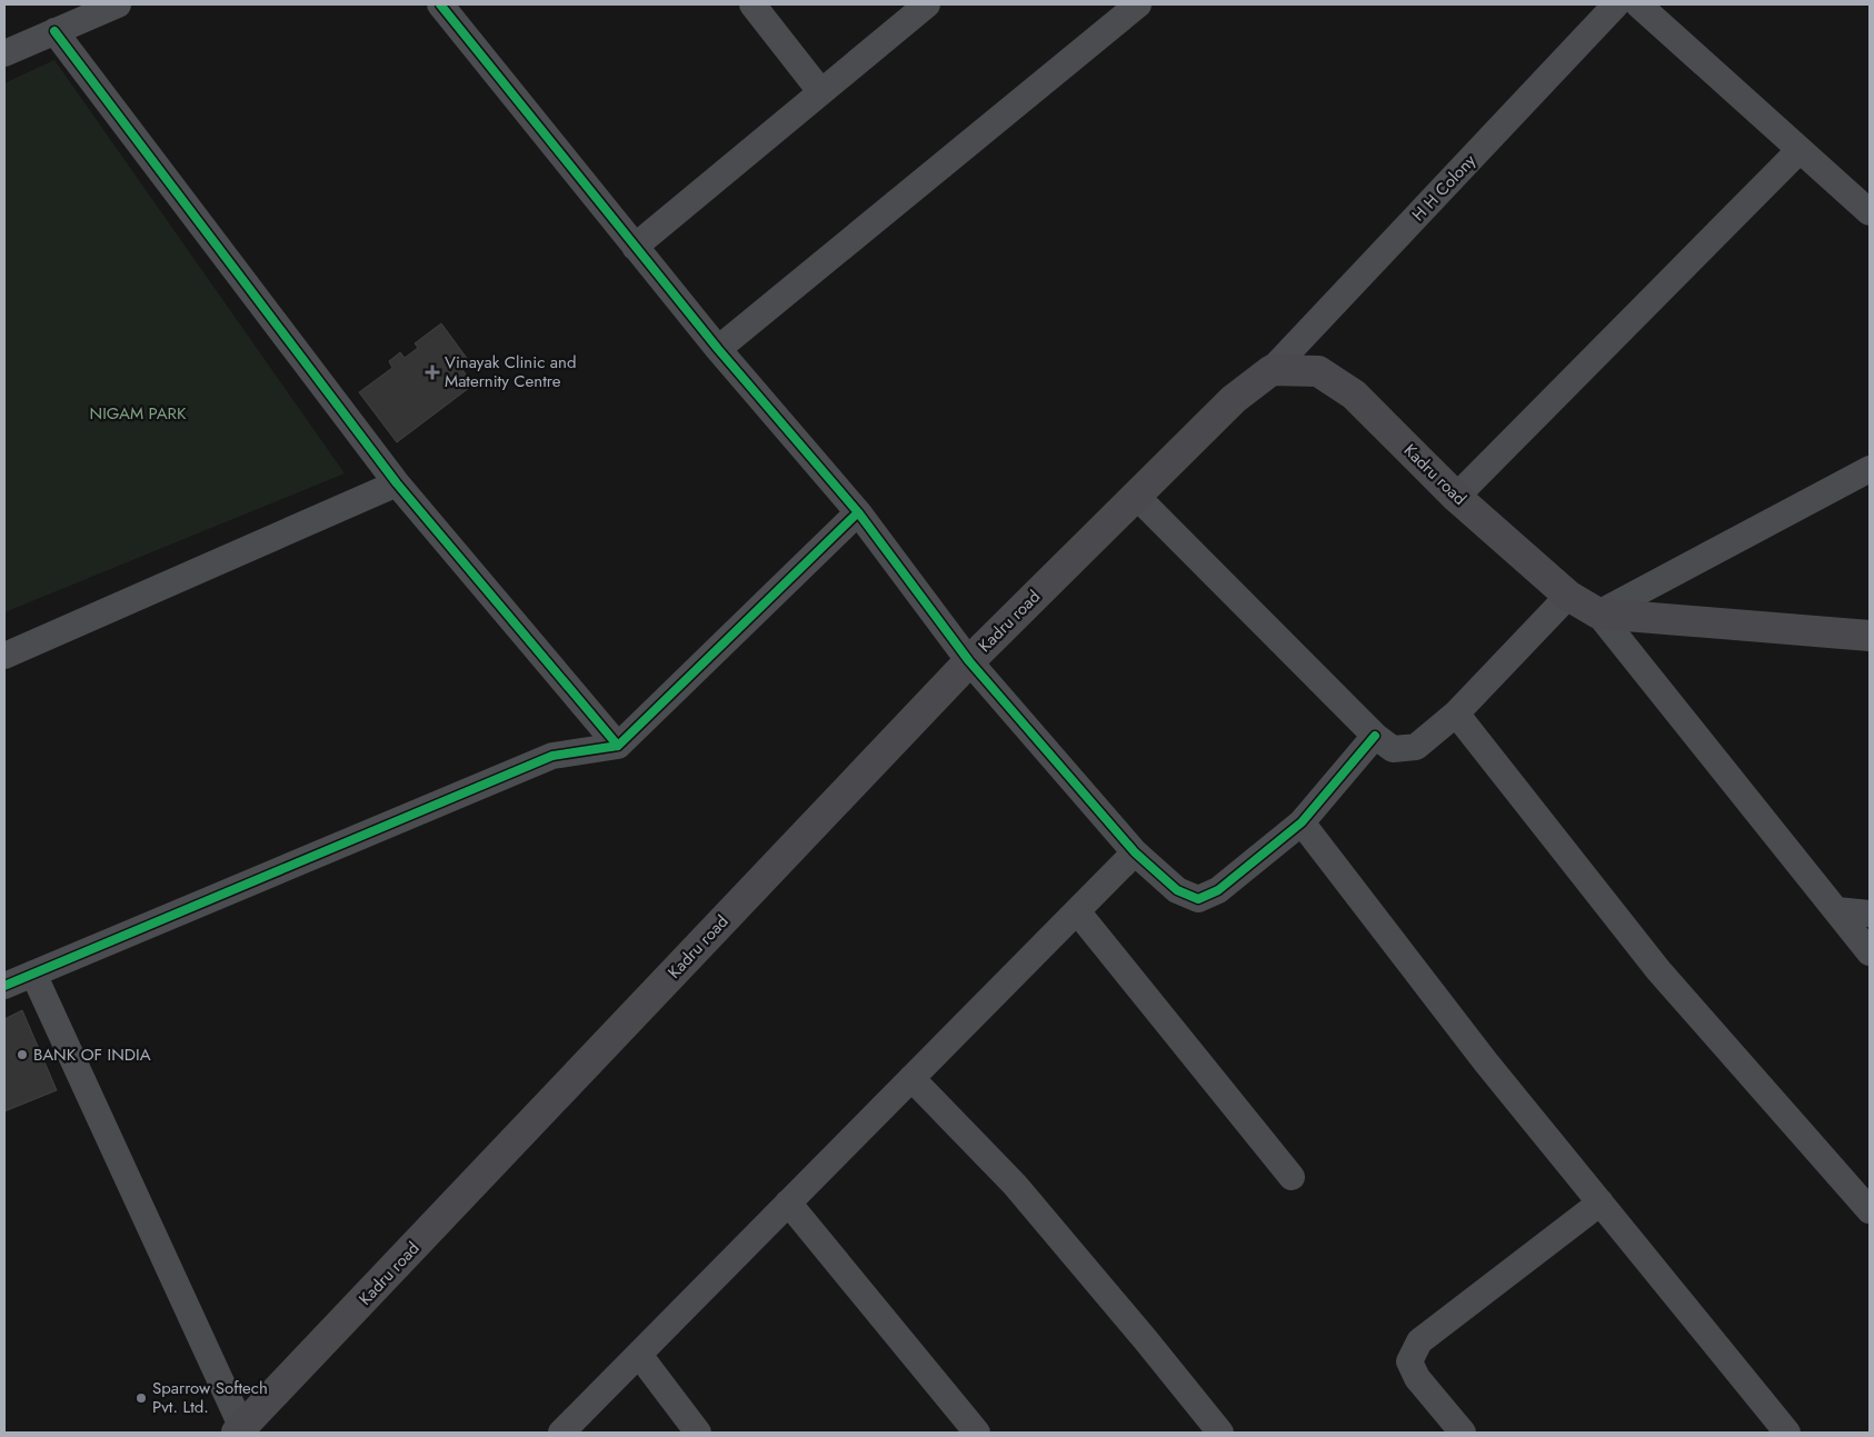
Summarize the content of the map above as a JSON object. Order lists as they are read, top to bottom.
{
  "streets": {
    "main road": ["Kadru road"],
    "street": ["H H Colony"]
  },
  "crossings": [
    ["H H Colony", "Kadru road"]
  ],
  "parks": ["NIGAM PARK"],
  "places": {
    "health": ["Vinayak Clinic and Maternity Centre"],
    "other": ["BANK OF INDIA", "Sparrow Softech Pvt. Ltd."]
  }
}
